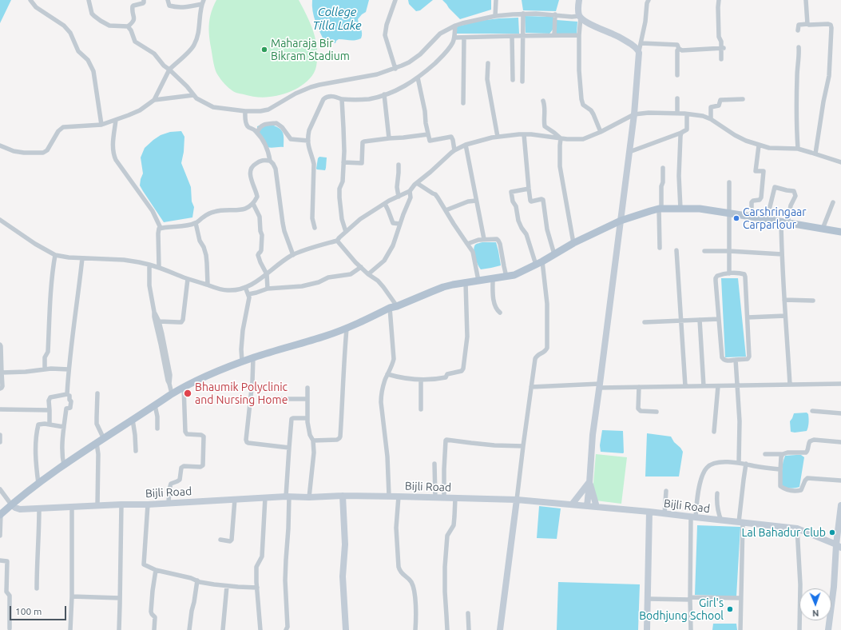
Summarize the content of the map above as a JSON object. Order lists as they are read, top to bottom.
{
  "streets": {
    "street": ["Bijli Road"]
  },
  "water": ["College Tilla Lake"],
  "places": [
    "Maharaja Bir Bikram Stadium",
    "Carshringaar Carparlour",
    "Bhaumik Polyclinic and Nursing Home",
    "Lal Bahadur Club",
    "Girl's Bodhjung School"
  ],
  "scale_bar": "100 m",
  "north": "bottom"
}
